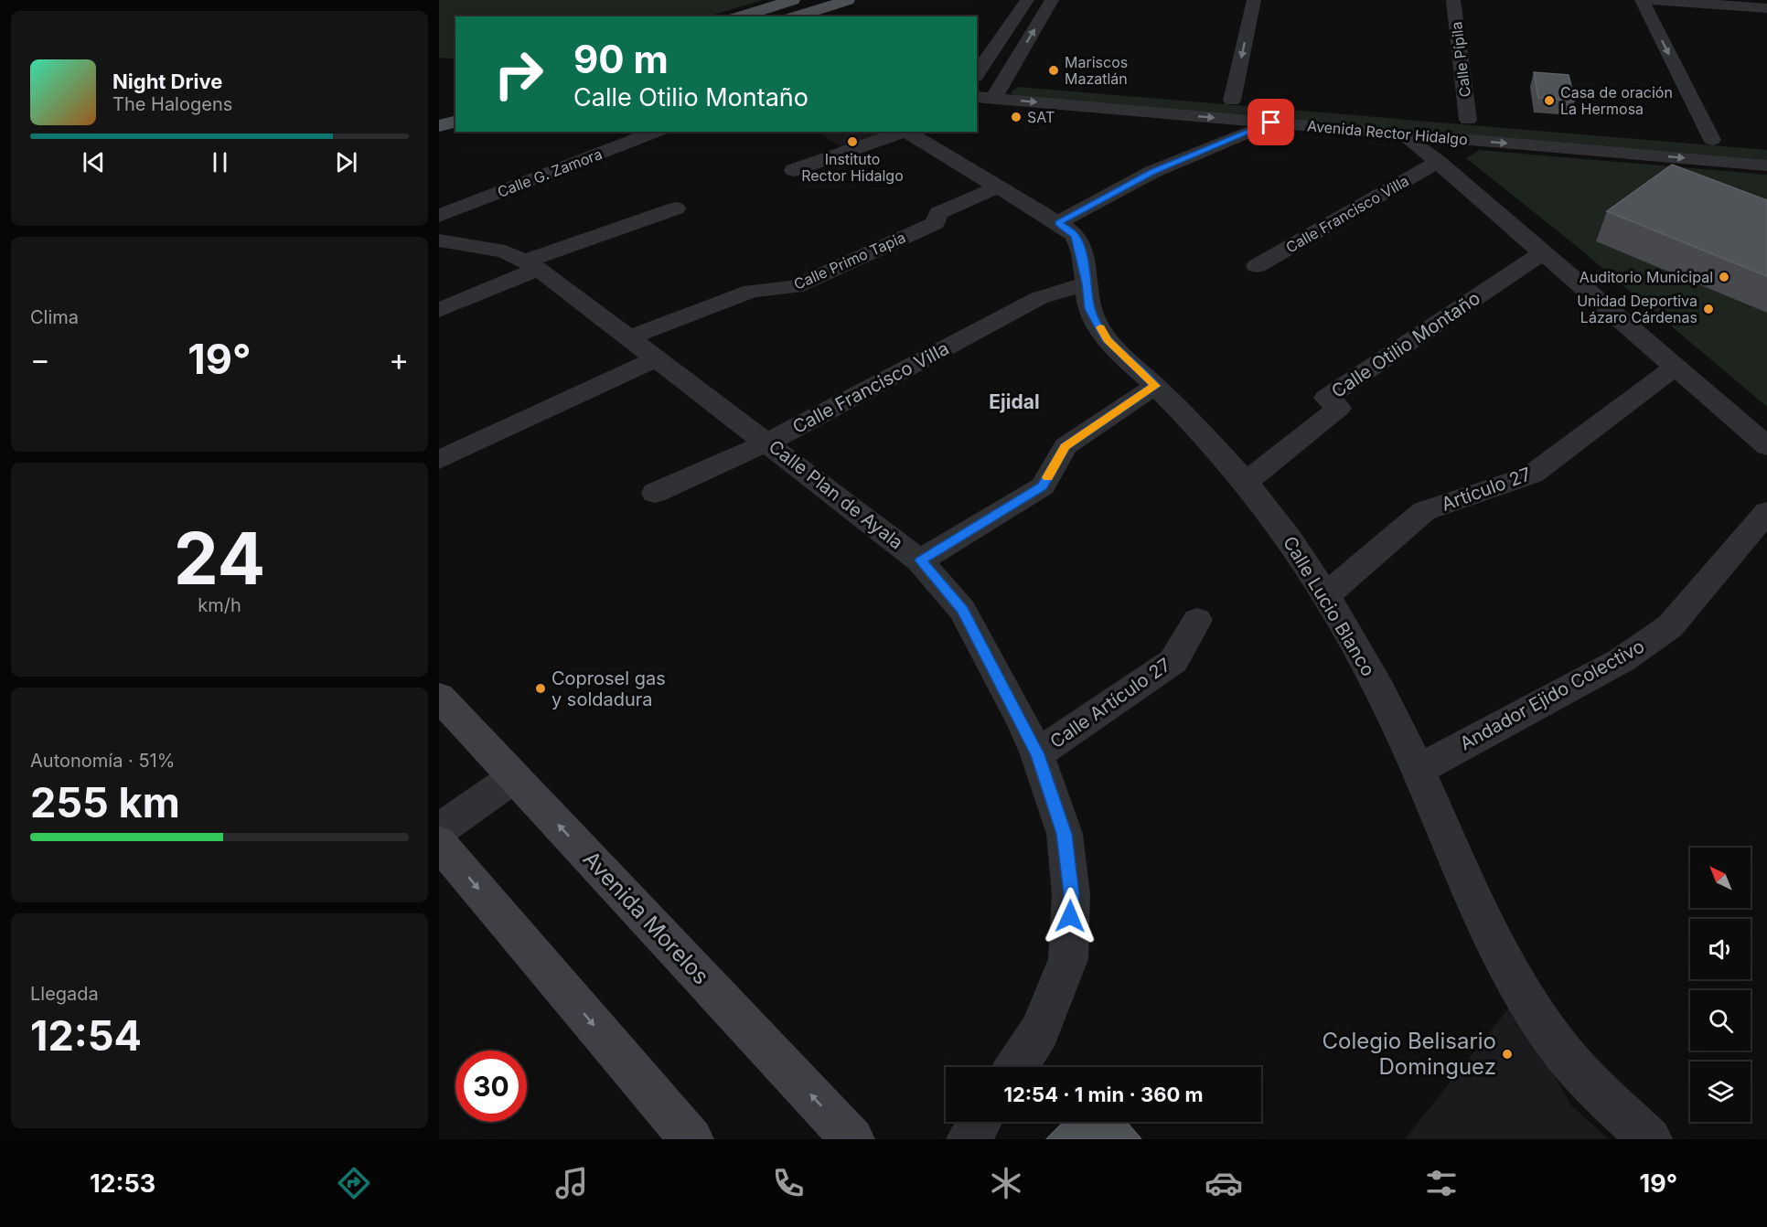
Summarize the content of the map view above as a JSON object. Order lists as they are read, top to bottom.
{
  "streets": {
    "main road": ["Avenida Morelos"],
    "street": [
      "Calle Pípila",
      "Avenida Rector Hidalgo",
      "Calle G. Zamora",
      "Calle Francisco Villa",
      "Calle Primo Tapia",
      "Calle Otilio Montaño",
      "Artículo 27",
      "Calle Plan de Ayala",
      "Calle Lucio Blanco",
      "Andador Ejido Colectivo",
      "Calle Artículo 27"
    ]
  },
  "crossings": [
    ["Calle Pípila", "Avenida Rector Hidalgo"],
    ["Calle Francisco Villa", "Calle Plan de Ayala"],
    ["Calle Francisco Villa", "Calle Lucio Blanco"],
    ["Calle Primo Tapia", "Calle Plan de Ayala"],
    ["Calle Primo Tapia", "Calle Lucio Blanco"],
    ["Calle Otilio Montaño", "Calle Lucio Blanco"],
    ["Artículo 27", "Calle Lucio Blanco"],
    ["Calle Plan de Ayala", "Calle Artículo 27"],
    ["Calle Lucio Blanco", "Andador Ejido Colectivo"]
  ],
  "districts": ["Ejidal"],
  "places": [
    "Mariscos Mazatlán",
    "Casa de oración La Hermosa",
    "SAT",
    "Instituto Rector Hidalgo",
    "Auditorio Municipal",
    "Unidad Deportiva Lázaro Cárdenas",
    "Coprosel gas y soldadura",
    "Colegio Belisario Dominguez"
  ],
  "north": "top left",
  "page": {
    "turn": ["90 m", "Calle Otilio Montaño"],
    "song": ["Night Drive", "The Halogens"],
    "tile": [
      "Clima",
      ["24", "km/h"],
      ["Autonomía · 51%", "255 km"],
      ["Llegada", "12:54"]
    ],
    "heat": ["−", "19°", "+"],
    "limit": "30",
    "trip": "12:54 · 1 min · 360 m",
    "tabs": ["12:53", "19°"]
  }
}
